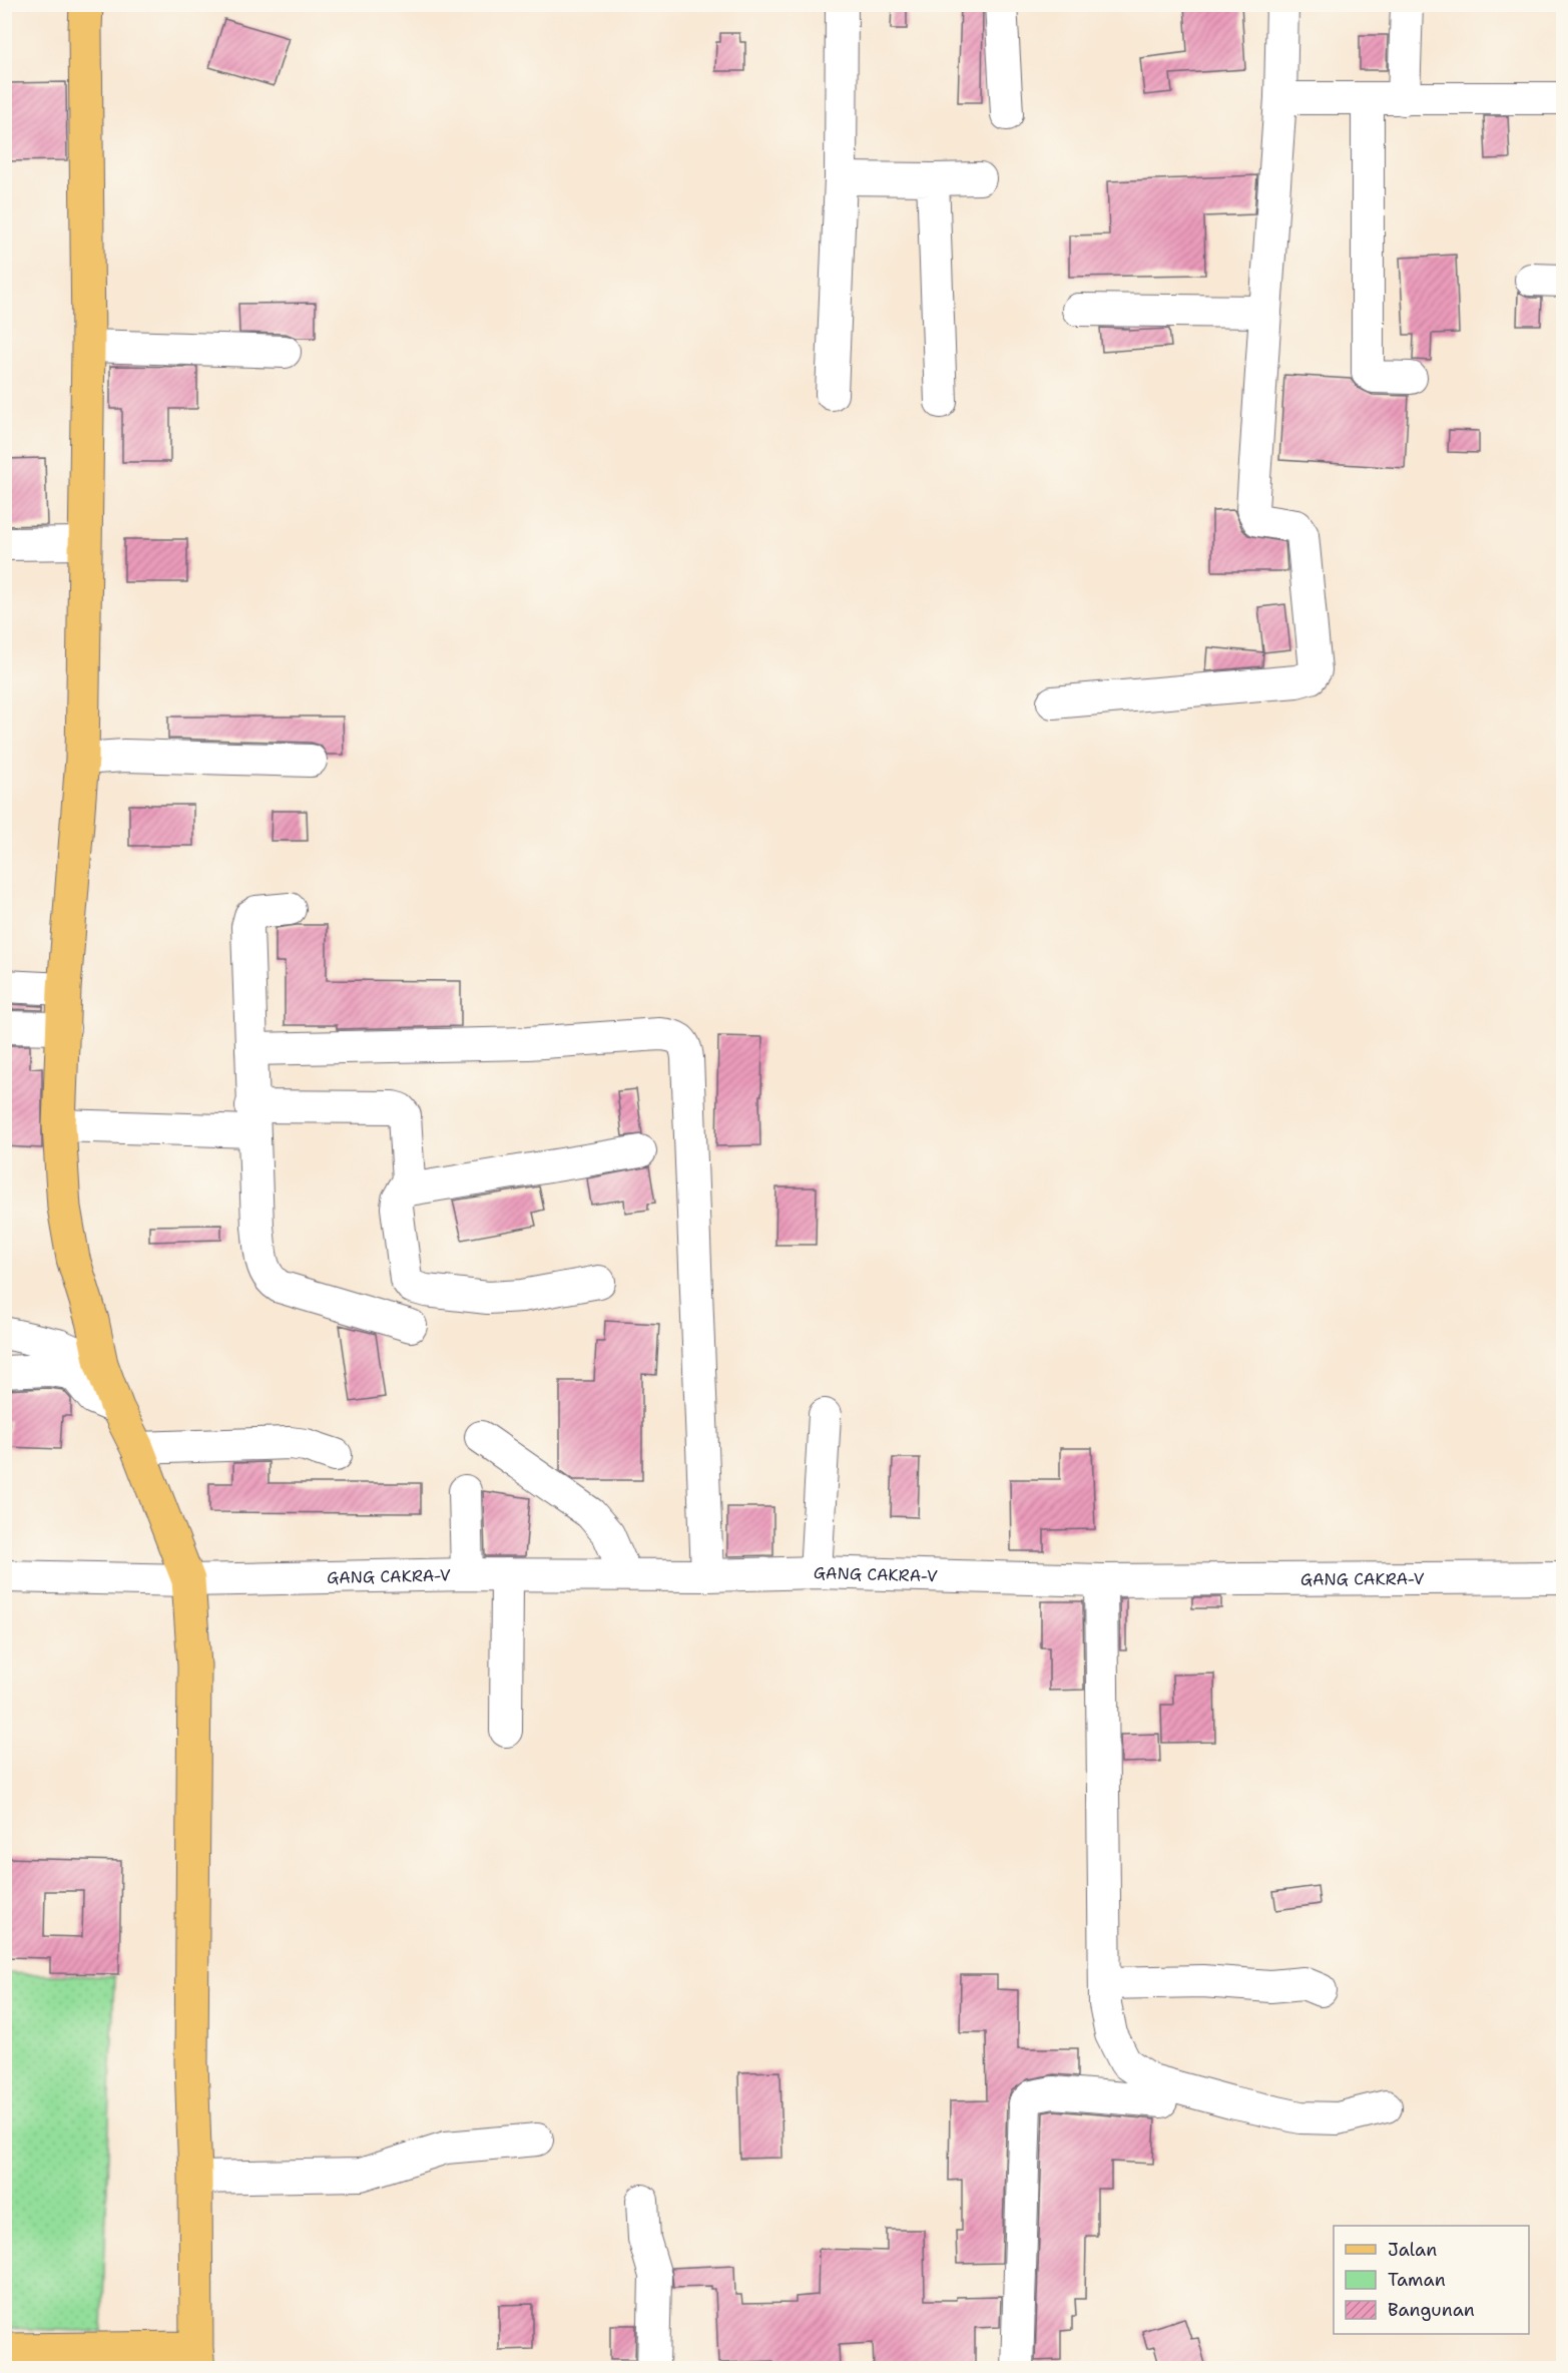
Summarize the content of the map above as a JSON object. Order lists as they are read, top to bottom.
{
  "streets": {
    "street": ["GANG CAKRA-V"]
  },
  "legend": ["Jalan", "Taman", "Bangunan"]
}
